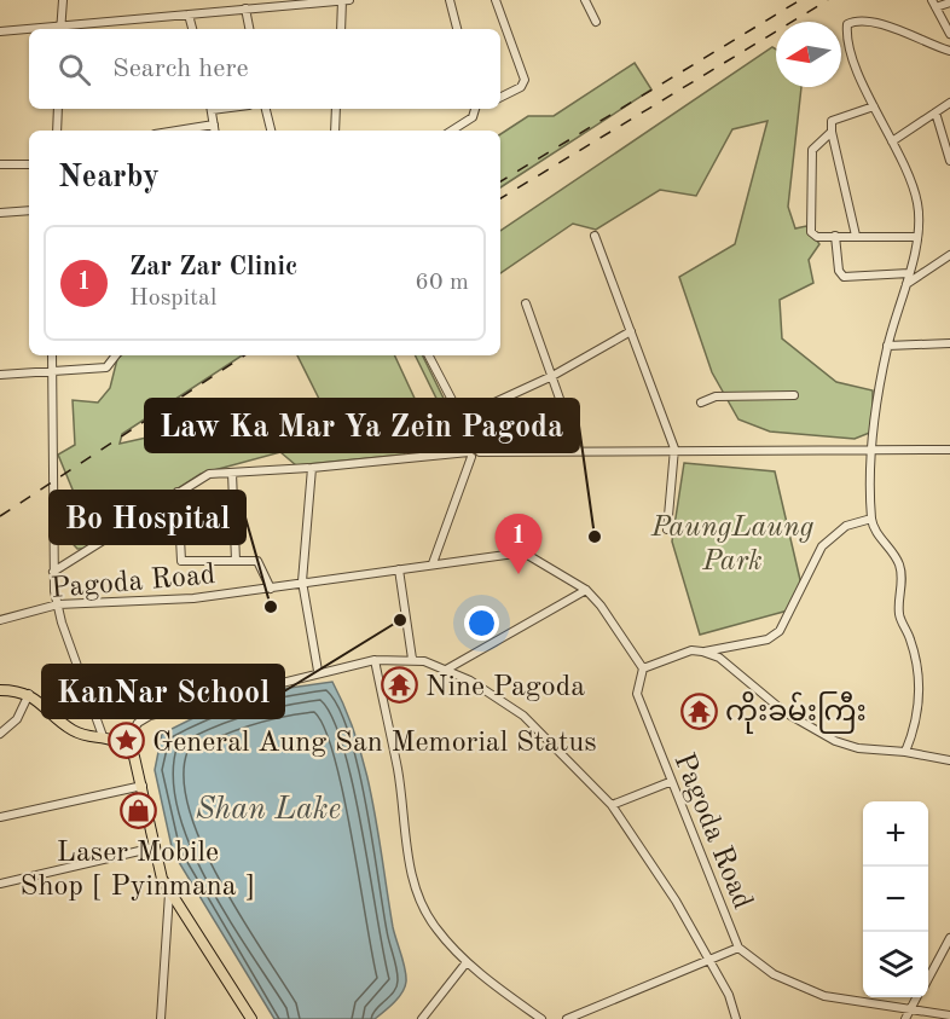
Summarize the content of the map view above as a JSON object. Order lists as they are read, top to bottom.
{
  "streets": {
    "street": ["Pagoda Road"]
  },
  "water": ["Shan Lake"],
  "parks": ["PaungLaung Park"],
  "places": {
    "other": ["Law Ka Mar Ya Zein Pagoda", "Bo Hospital", "KanNar School"],
    "temple": ["Nine Pagoda", "ကိုးခမ်းကြီး"],
    "place": ["General Aung San Memorial Status"],
    "shop": ["Laser Mobile Shop [ Pyinmana ]"]
  },
  "north": "left",
  "page": {
    "search": "Search here",
    "heading": "Nearby",
    "list": [
      {
        "mark": "1",
        "name": "Zar Zar Clinic",
        "note": "Hospital",
        "value": "60 m"
      }
    ],
    "pins": "1",
    "map_buttons": ["+", "−"]
  }
}
